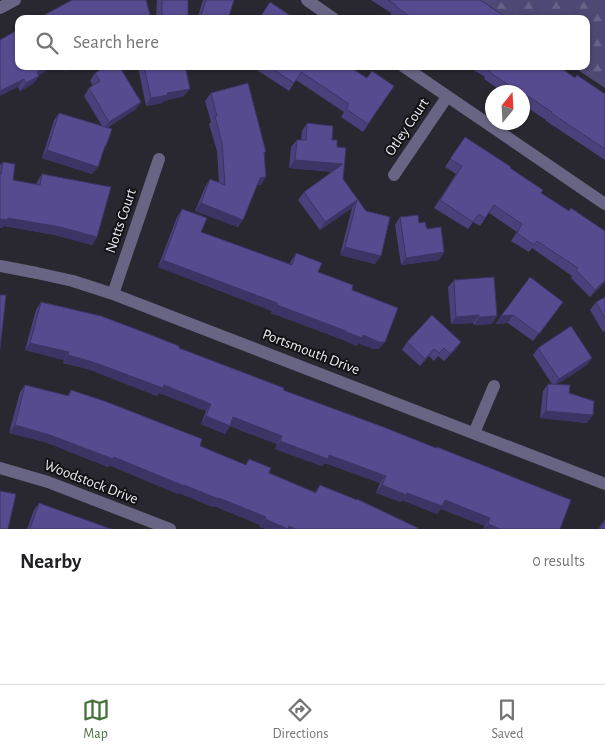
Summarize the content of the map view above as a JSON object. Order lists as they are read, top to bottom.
{
  "streets": {
    "street": [
      "Otley Court",
      "Notts Court",
      "Portsmouth Drive",
      "Woodstock Drive"
    ]
  },
  "crossings": [
    ["Notts Court", "Portsmouth Drive"]
  ],
  "north": "top",
  "page": {
    "search": "Search here",
    "heading": ["Nearby", "0 results"],
    "nav": ["Map", "Directions", "Saved"]
  }
}
